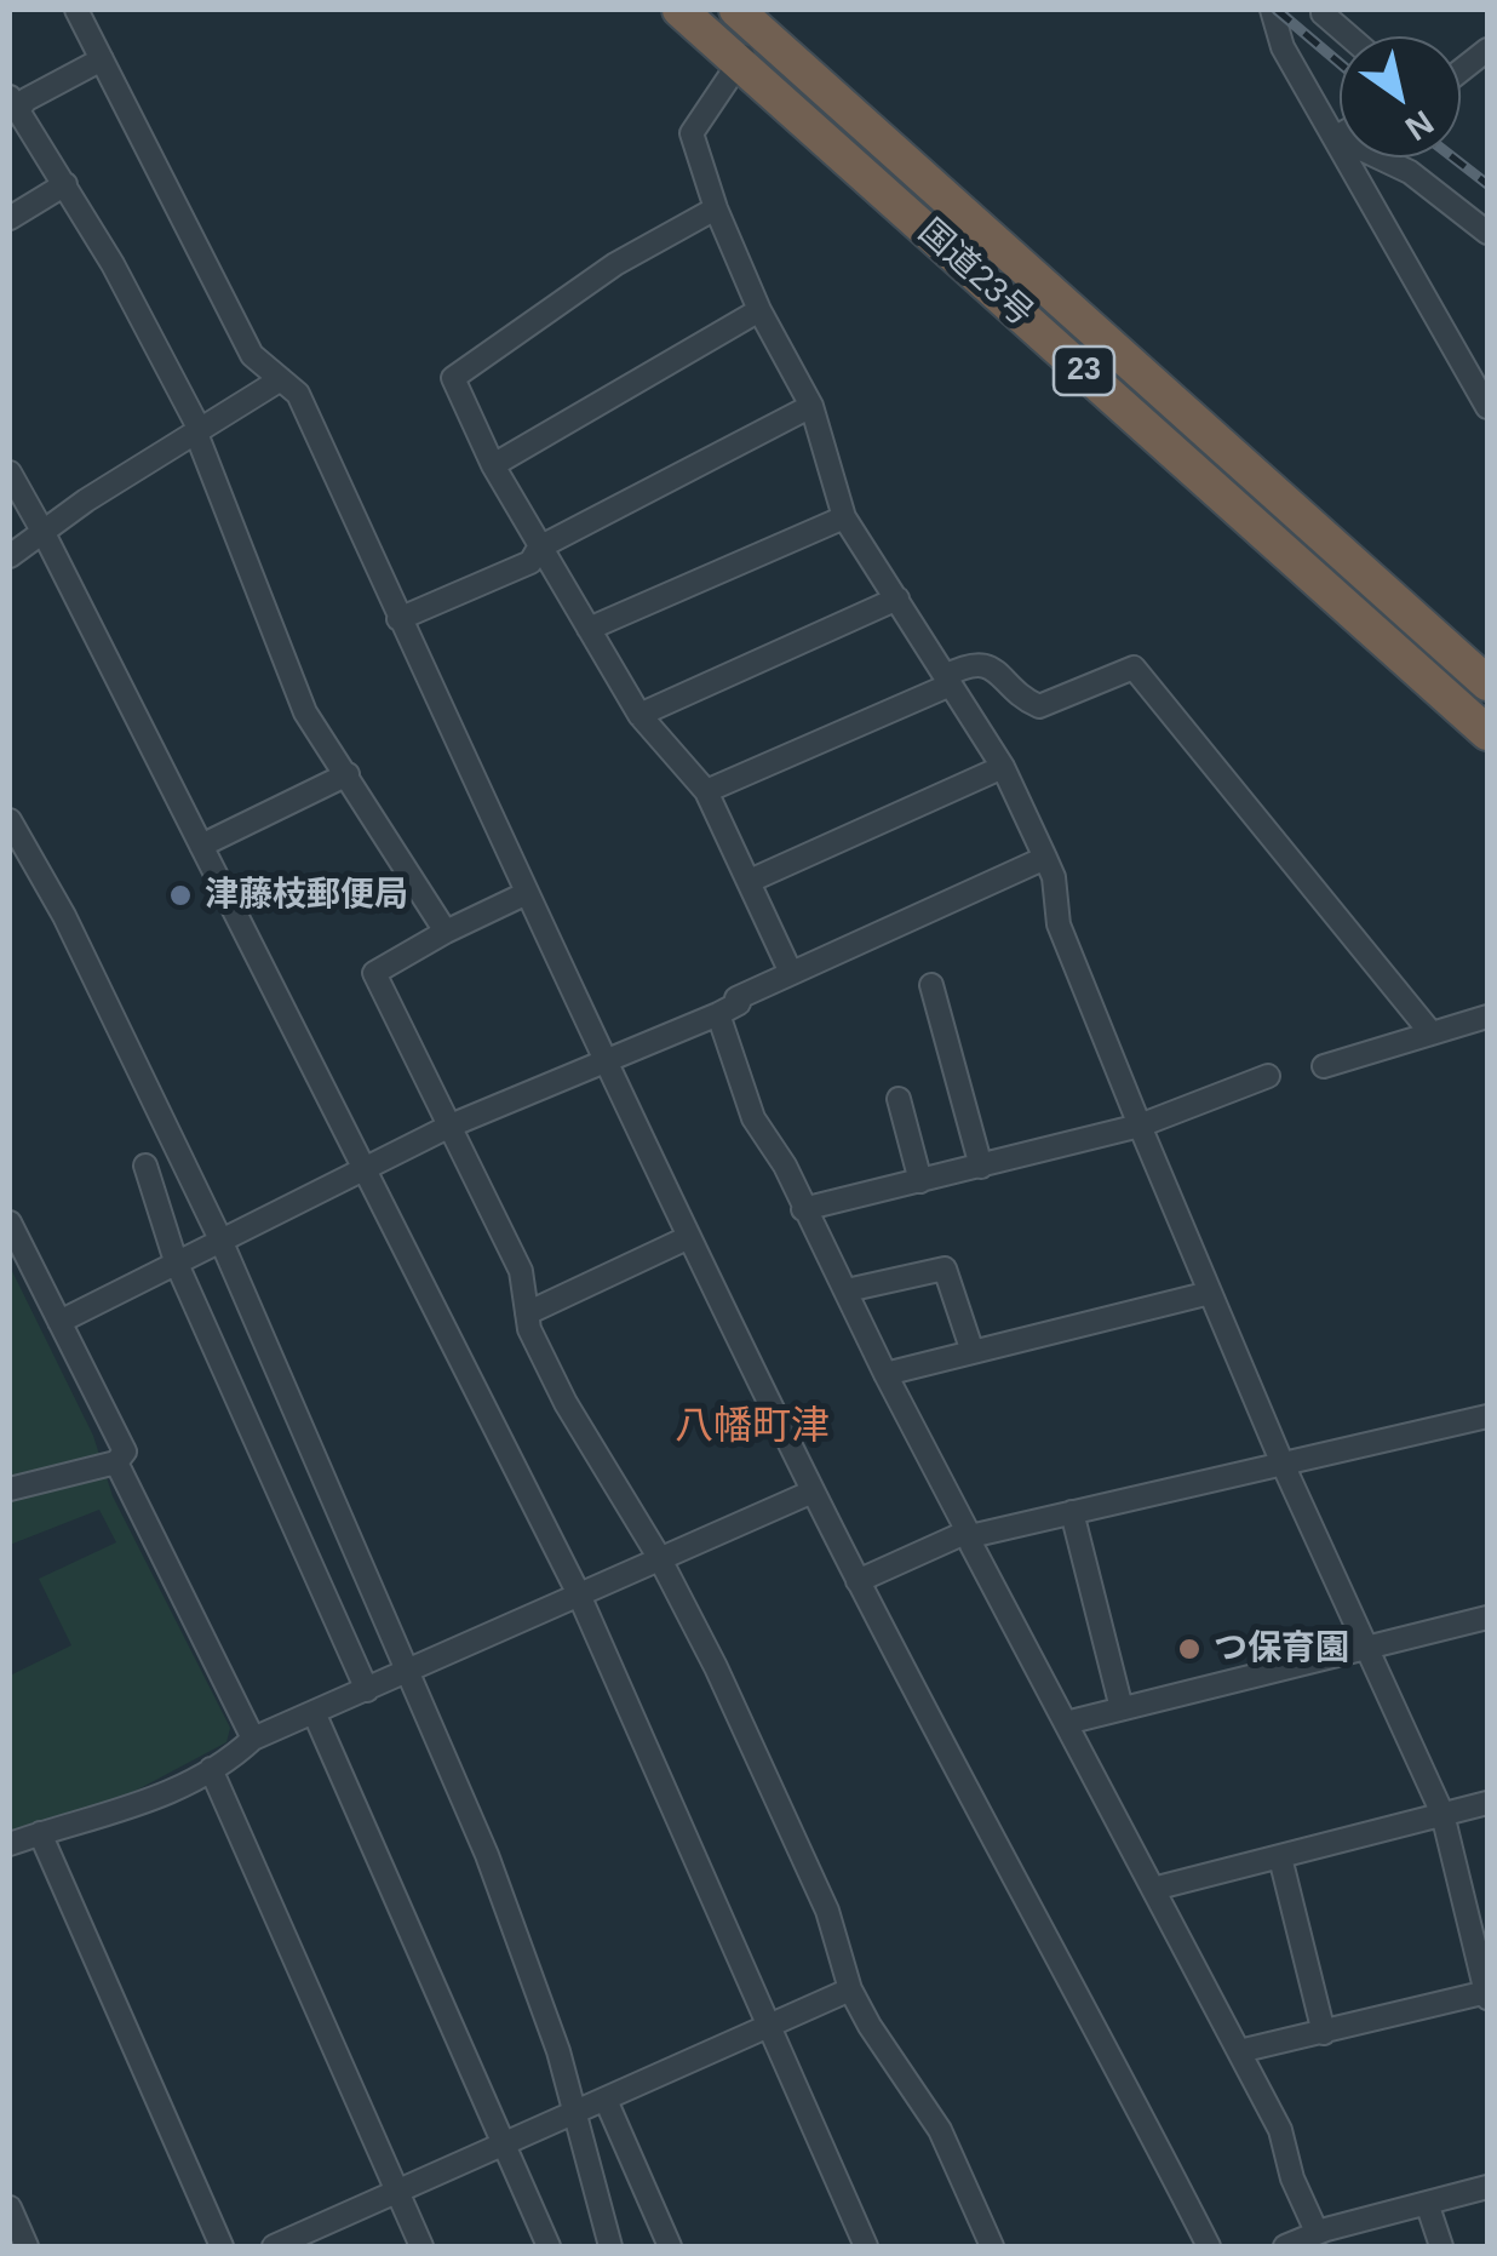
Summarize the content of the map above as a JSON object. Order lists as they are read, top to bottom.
{
  "streets": {
    "highway": ["国道23号", "23"]
  },
  "districts": ["八幡町津"],
  "places": ["津藤枝郵便局", "つ保育園"],
  "north": "bottom right"
}
